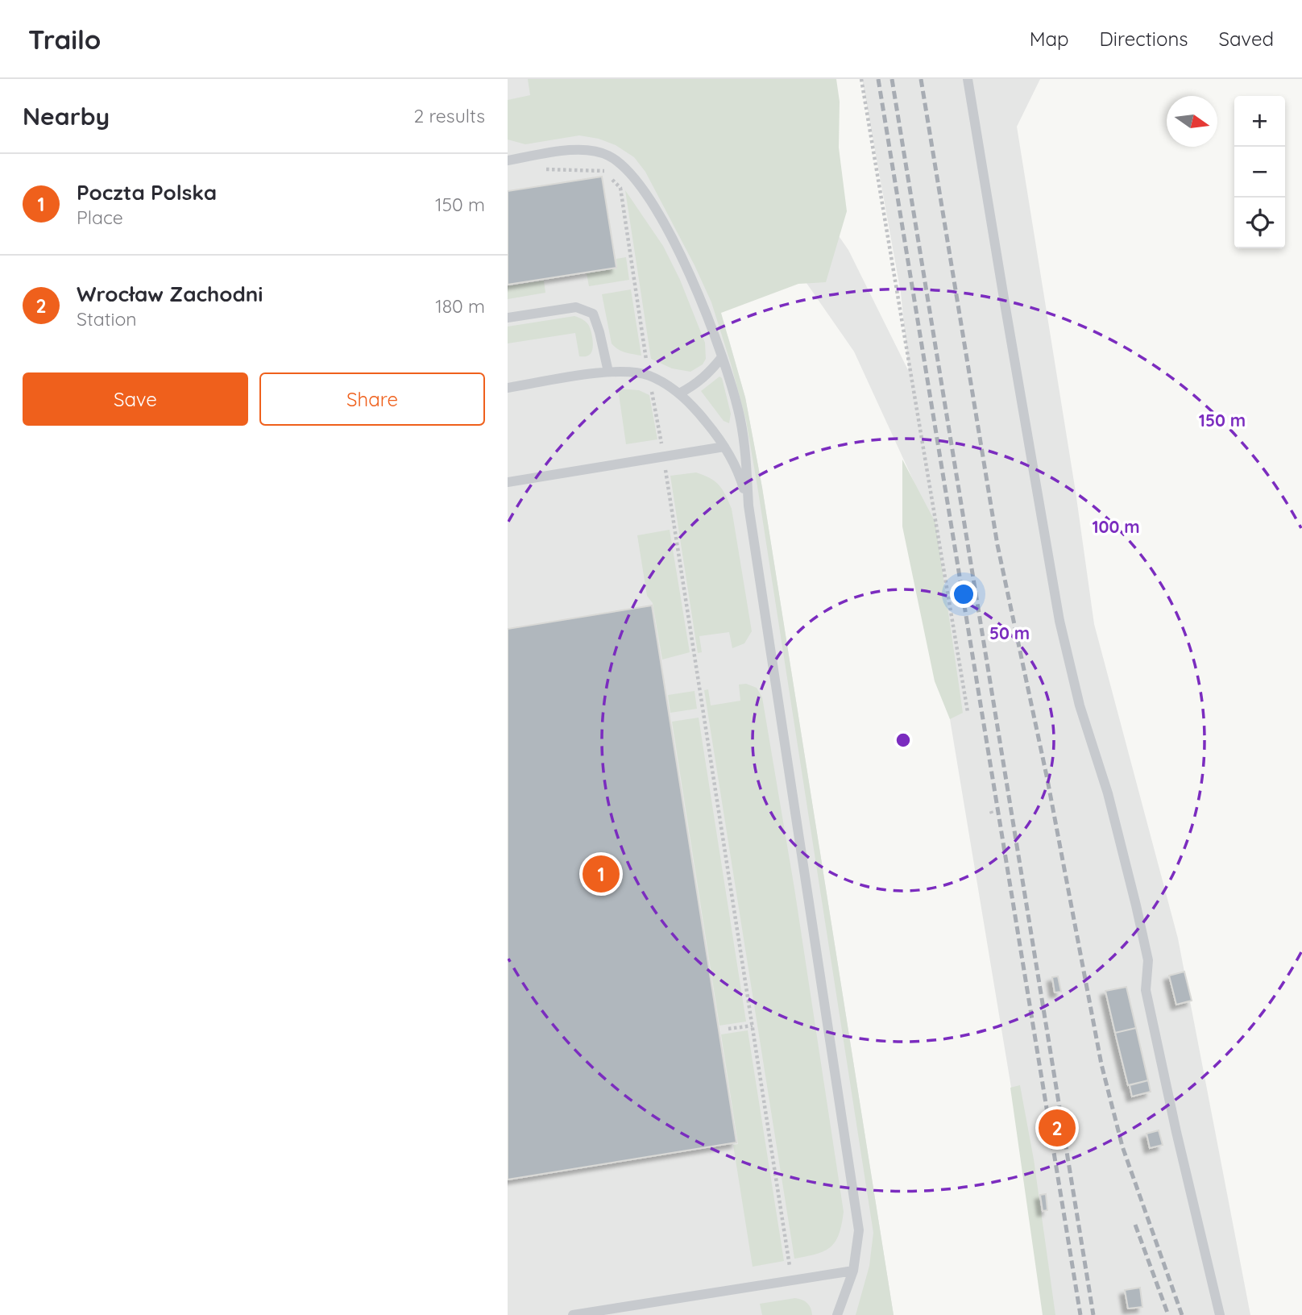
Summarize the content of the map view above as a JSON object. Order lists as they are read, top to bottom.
{
  "north": "right",
  "page": {
    "header": "Trailo",
    "nav": ["Map", "Directions", "Saved"],
    "heading": ["Nearby", "2 results"],
    "map_buttons": ["+", "−"],
    "list": [
      {
        "mark": "1",
        "name": "Poczta Polska",
        "note": "Place",
        "value": "150 m"
      },
      {
        "mark": "2",
        "name": "Wrocław Zachodni",
        "note": "Station",
        "value": "180 m"
      }
    ],
    "buttons": ["Save", "Share"],
    "pins": ["1", "2"]
  },
  "rings": ["150 m", "100 m", "50 m"]
}
